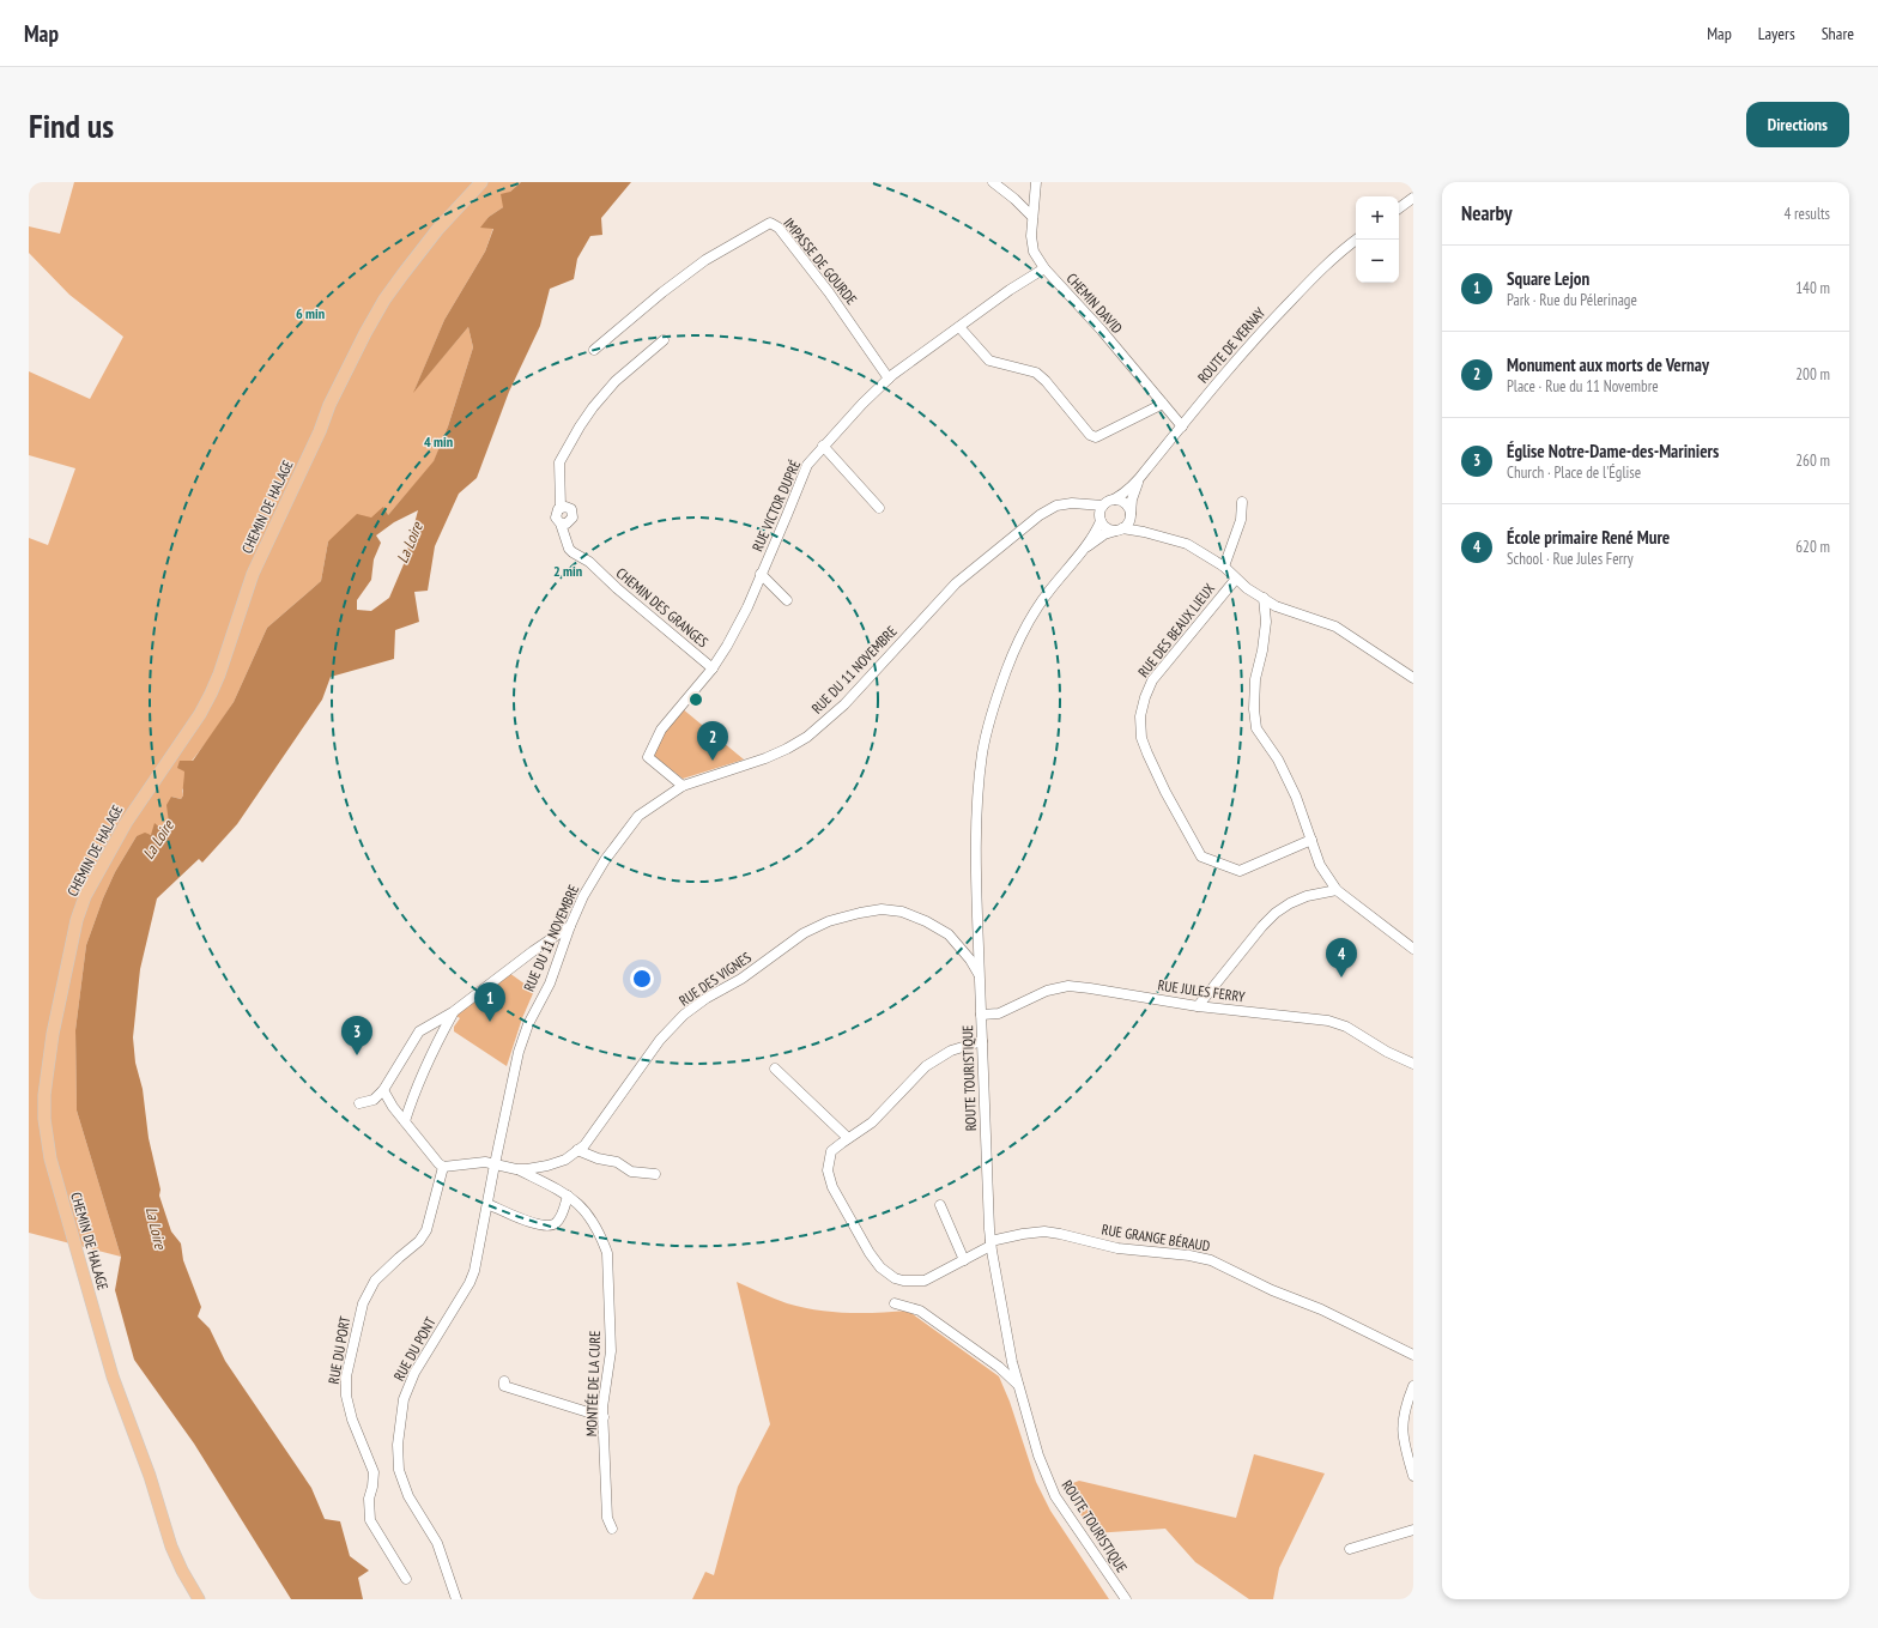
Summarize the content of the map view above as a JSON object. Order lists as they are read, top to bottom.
{
  "streets": {
    "main road": ["CHEMIN DE HALAGE"],
    "street": [
      "IMPASSE DE GOURDE",
      "CHEMIN DAVID",
      "ROUTE DE VERNAY",
      "RUE VICTOR DUPRÉ",
      "CHEMIN DES GRANGES",
      "RUE DES BEAUX LIEUX",
      "RUE DU 11 NOVEMBRE",
      "RUE DES VIGNES",
      "RUE JULES FERRY",
      "ROUTE TOURISTIQUE",
      "RUE GRANGE BÉRAUD",
      "RUE DU PONT",
      "RUE DU PORT",
      "MONTÉE DE LA CURE"
    ]
  },
  "crossings": [
    ["IMPASSE DE GOURDE", "RUE VICTOR DUPRÉ"],
    ["CHEMIN DAVID", "ROUTE DE VERNAY"],
    ["CHEMIN DAVID", "RUE VICTOR DUPRÉ"],
    ["ROUTE DE VERNAY", "RUE DU 11 NOVEMBRE"],
    ["ROUTE DE VERNAY", "ROUTE TOURISTIQUE"],
    ["RUE VICTOR DUPRÉ", "CHEMIN DES GRANGES"],
    ["RUE VICTOR DUPRÉ", "RUE DU 11 NOVEMBRE"],
    ["RUE DU 11 NOVEMBRE", "RUE DES VIGNES"],
    ["RUE DU 11 NOVEMBRE", "ROUTE TOURISTIQUE"],
    ["RUE DU 11 NOVEMBRE", "RUE DU PONT"],
    ["RUE DES VIGNES", "ROUTE TOURISTIQUE"],
    ["RUE DES VIGNES", "RUE DU PONT"],
    ["RUE DES VIGNES", "RUE DU PORT"],
    ["RUE DES VIGNES", "MONTÉE DE LA CURE"],
    ["RUE JULES FERRY", "ROUTE TOURISTIQUE"],
    ["ROUTE TOURISTIQUE", "RUE GRANGE BÉRAUD"]
  ],
  "water": ["La Loire"],
  "page": {
    "header": "Map",
    "nav": ["Map", "Layers", "Share"],
    "buttons": "Directions",
    "title": "Find us",
    "heading": ["Nearby", "4 results"],
    "map_buttons": ["+", "−"],
    "list": [
      {
        "mark": "1",
        "name": "Square Lejon",
        "note": "Park · Rue du Pélerinage",
        "value": "140 m"
      },
      {
        "mark": "2",
        "name": "Monument aux morts de Vernay",
        "note": "Place · Rue du 11 Novembre",
        "value": "200 m"
      },
      {
        "mark": "3",
        "name": "Église Notre-Dame-des-Mariniers",
        "note": "Church · Place de l'Église",
        "value": "260 m"
      },
      {
        "mark": "4",
        "name": "École primaire René Mure",
        "note": "School · Rue Jules Ferry",
        "value": "620 m"
      }
    ],
    "pins": [
      "2",
      "4",
      "1",
      "3"
    ]
  },
  "rings": ["6 min", "4 min", "2 min"]
}
